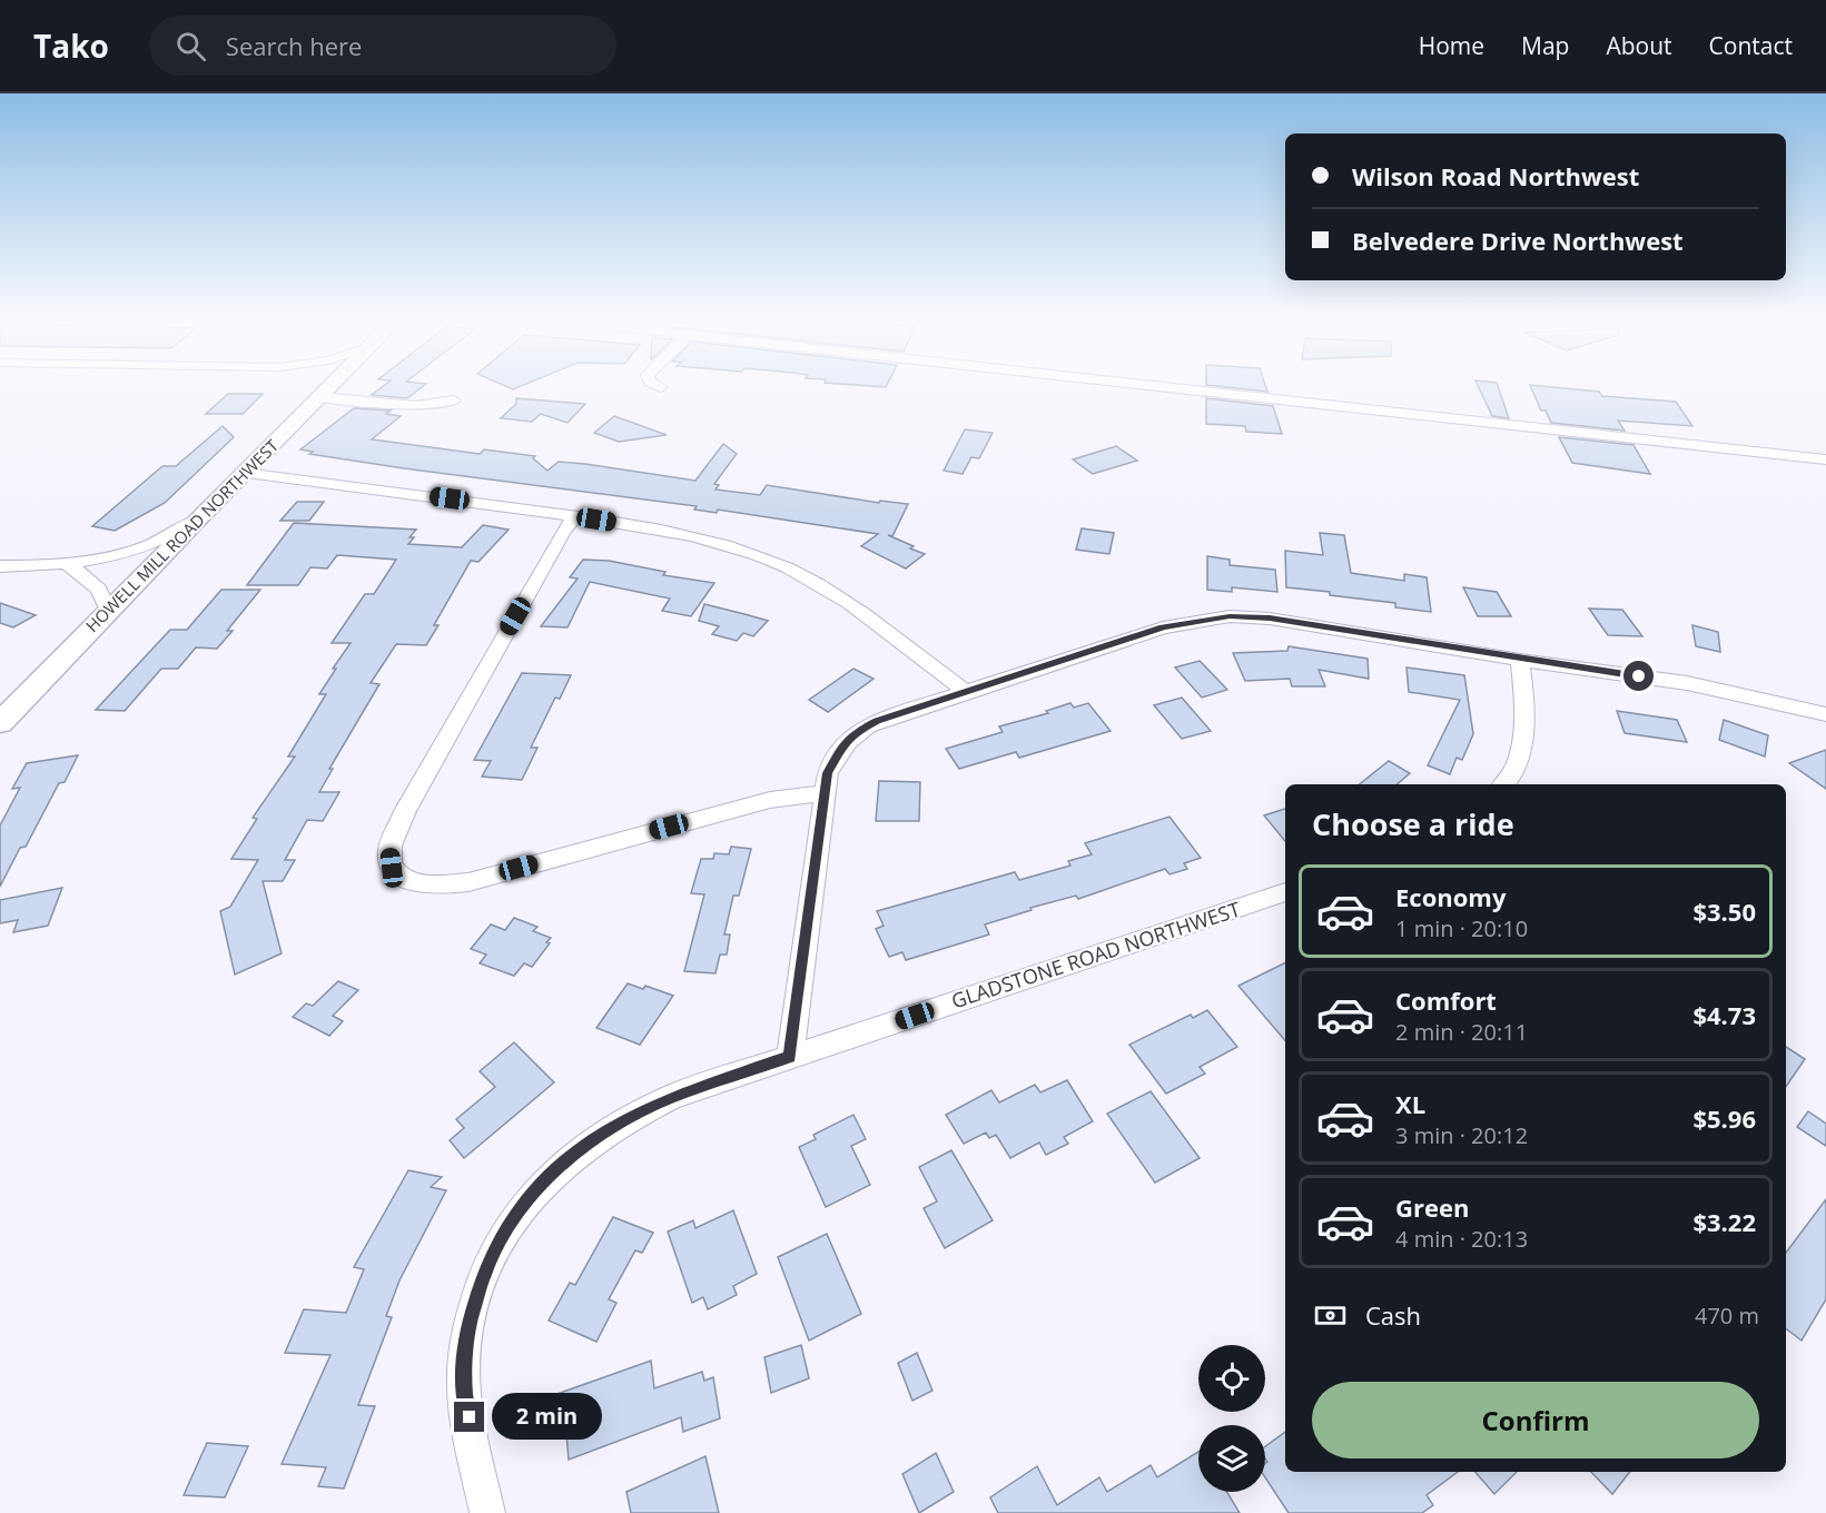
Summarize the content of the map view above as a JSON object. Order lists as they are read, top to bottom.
{
  "streets": {
    "main road": ["HOWELL MILL ROAD NORTHWEST"],
    "street": ["GLADSTONE ROAD NORTHWEST"]
  },
  "page": {
    "header": "Tako",
    "search": "Search here",
    "nav": [
      "Home",
      "Map",
      "About",
      "Contact"
    ],
    "banner": ["Wilson Road Northwest", "Belvedere Drive Northwest"],
    "heading": "Choose a ride",
    "list": [
      {
        "name": "Economy",
        "note": "1 min · 20:10",
        "value": "$3.50"
      },
      {
        "name": "Comfort",
        "note": "2 min · 20:11",
        "value": "$4.73"
      },
      {
        "name": "XL",
        "note": "3 min · 20:12",
        "value": "$5.96"
      },
      {
        "name": "Green",
        "note": "4 min · 20:13",
        "value": "$3.22"
      }
    ],
    "pay": ["Cash", "470 m"],
    "buttons": "Confirm",
    "bubble": "2 min"
  }
}
